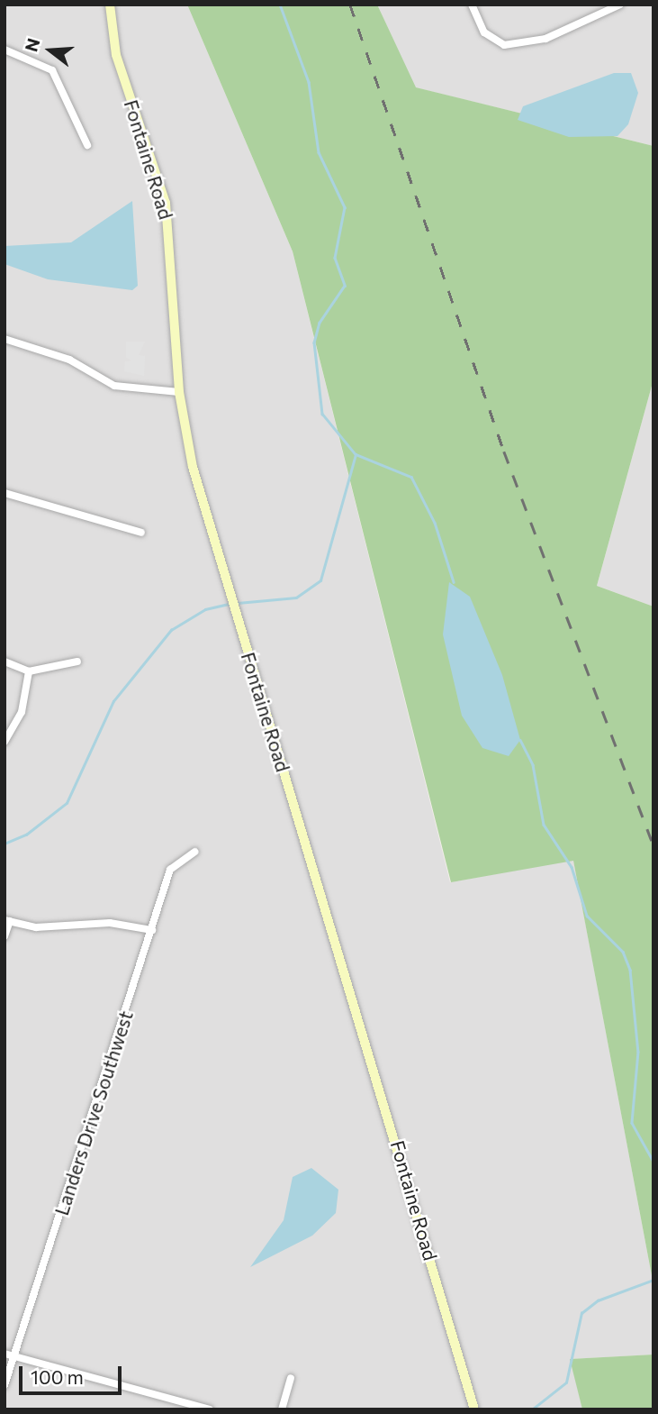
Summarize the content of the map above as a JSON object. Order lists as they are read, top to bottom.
{
  "streets": {
    "main road": ["Fontaine Road"],
    "street": ["Landers Drive Southwest"]
  },
  "scale_bar": "100 m",
  "north": "left"
}
